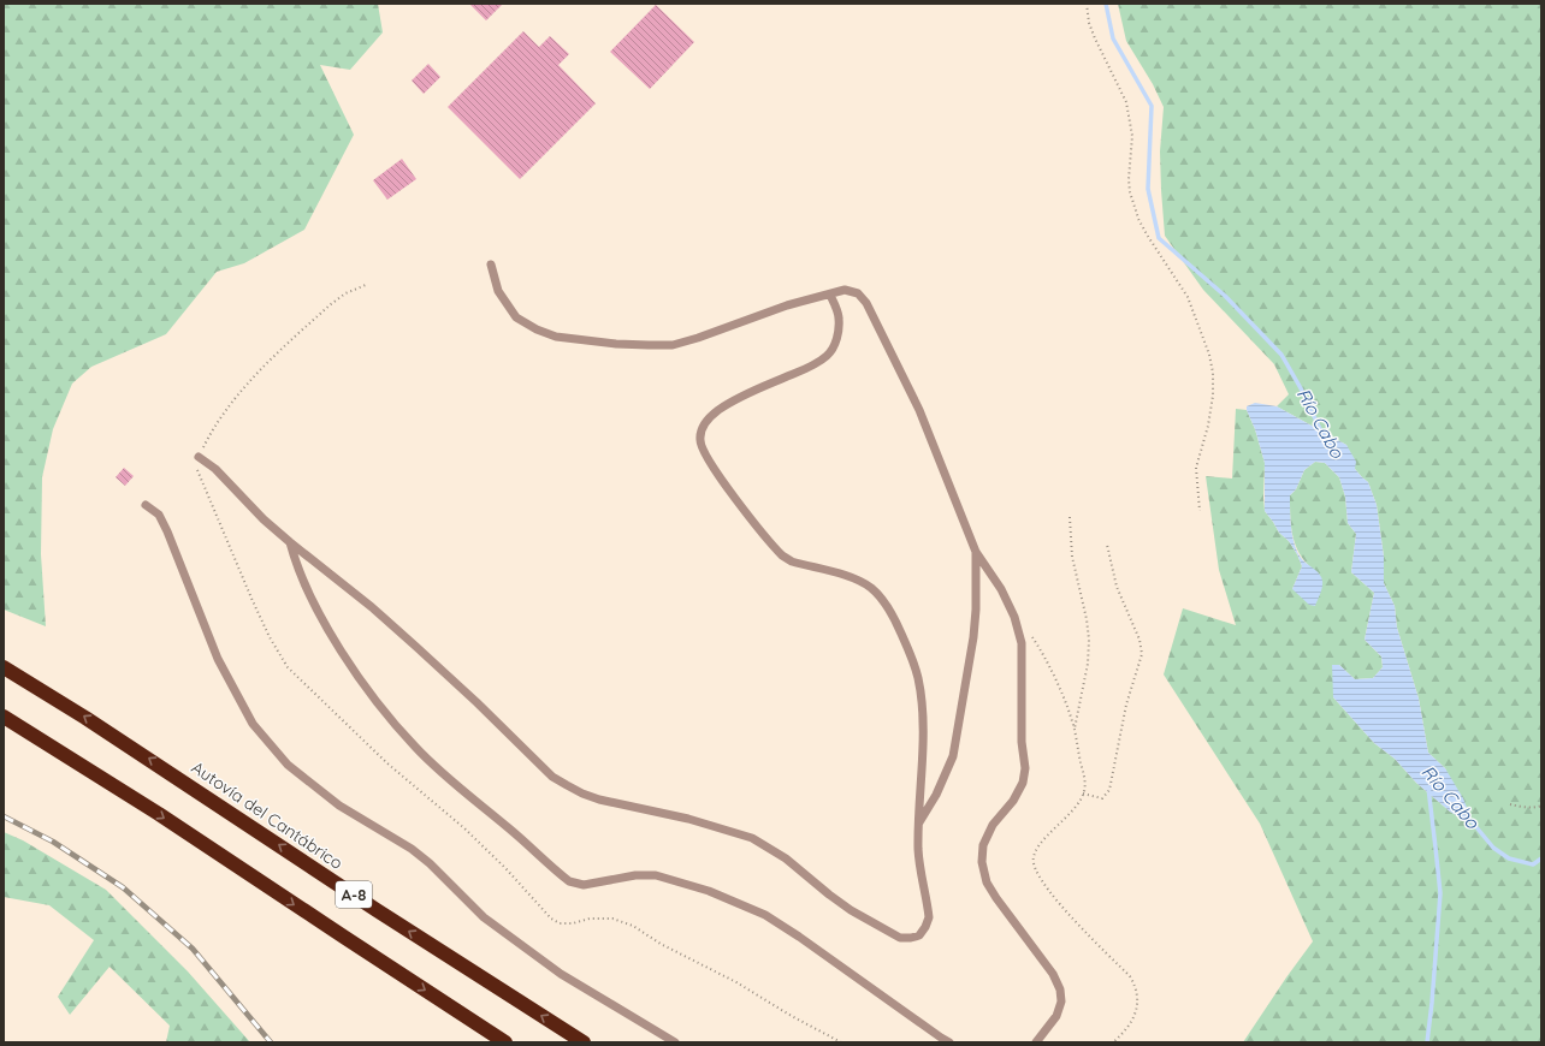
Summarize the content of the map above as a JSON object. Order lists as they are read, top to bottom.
{
  "streets": {
    "highway": ["Autovía del Cantábrico", "A-8"]
  },
  "water": ["Río Cabo"]
}
